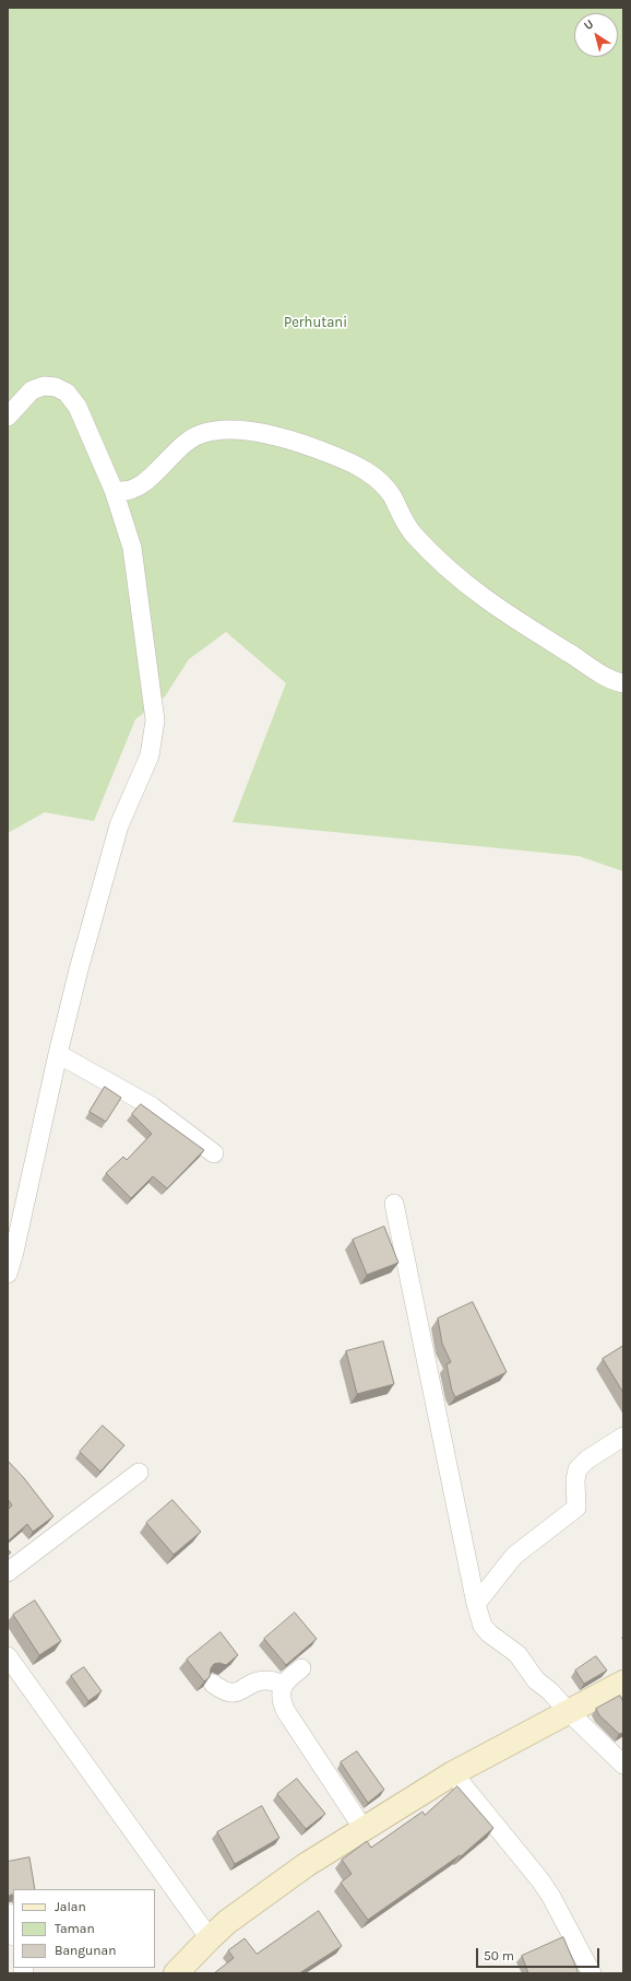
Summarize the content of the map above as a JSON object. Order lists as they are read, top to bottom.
{
  "parks": ["Perhutani"],
  "legend": ["Jalan", "Taman", "Bangunan"],
  "scale_bar": "50 m",
  "north": "top left"
}
